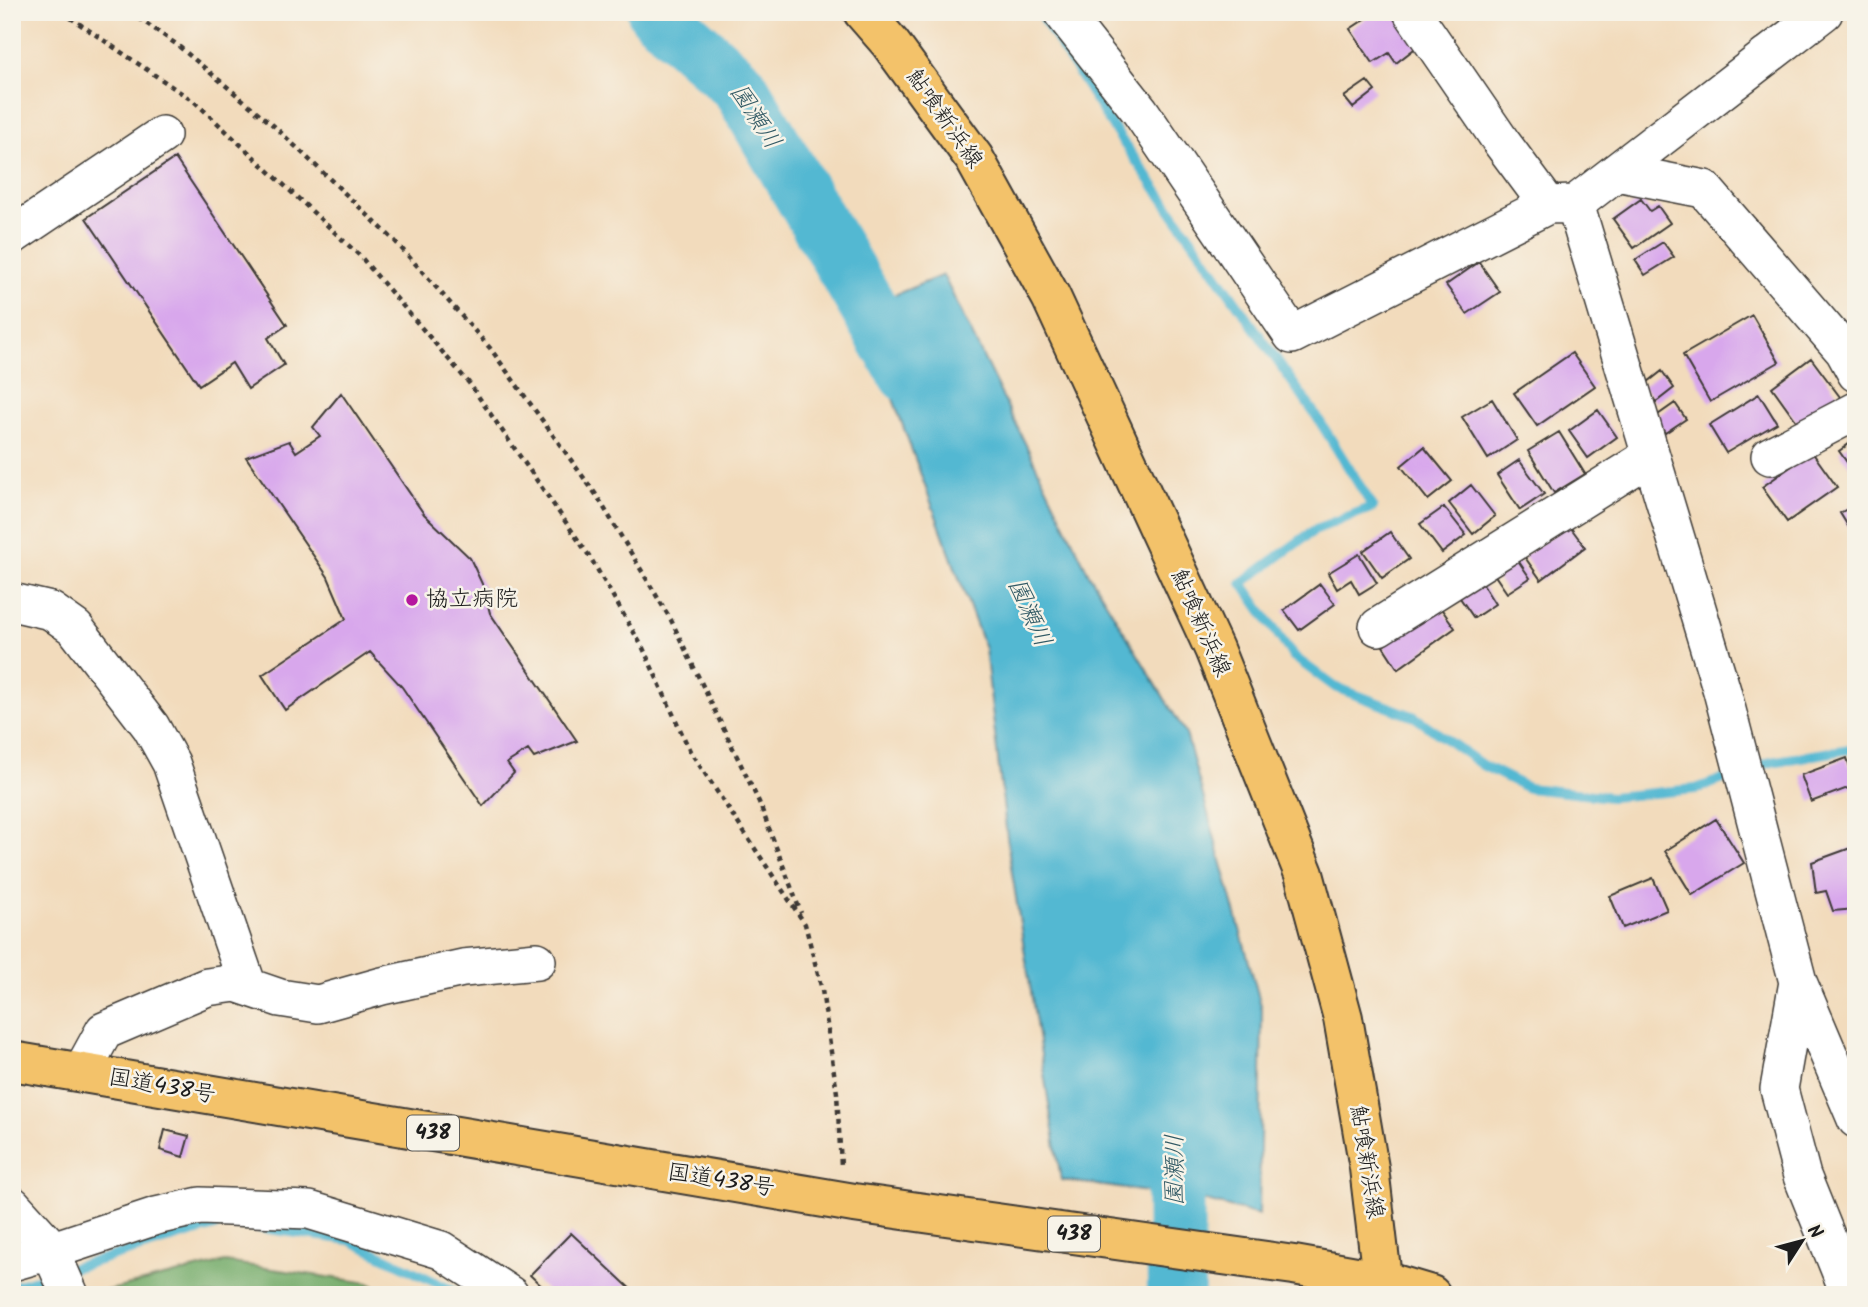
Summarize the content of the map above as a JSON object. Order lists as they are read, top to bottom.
{
  "streets": {
    "main road": ["鮎喰新浜線", "国道438号", "438"]
  },
  "crossings": [
    ["鮎喰新浜線", "国道438号"]
  ],
  "water": ["園瀬川"],
  "places": ["協立病院"],
  "north": "top right"
}
